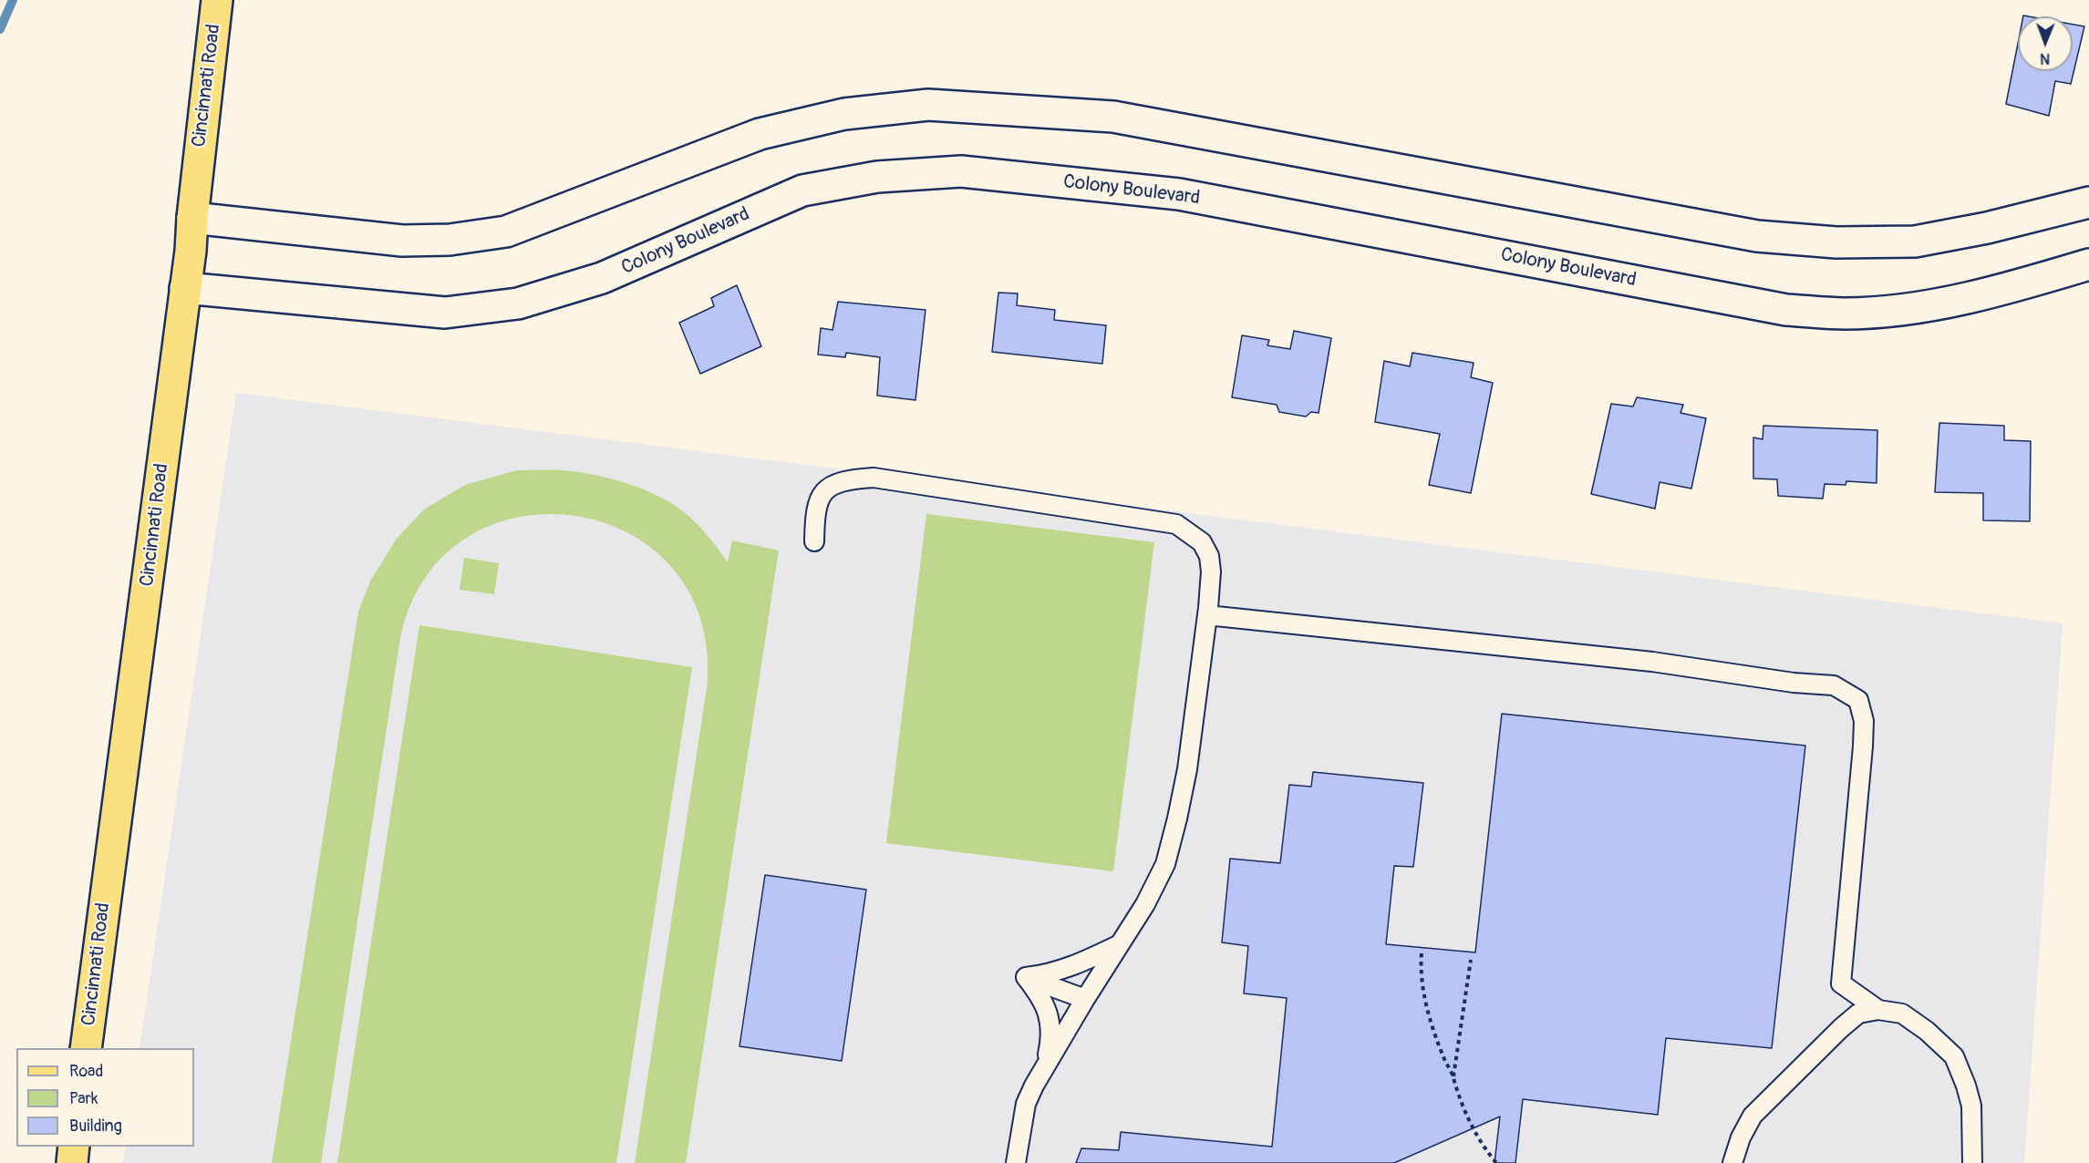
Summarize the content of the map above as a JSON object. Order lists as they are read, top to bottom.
{
  "streets": {
    "main road": ["Cincinnati Road"],
    "street": ["Colony Boulevard"]
  },
  "crossings": [
    ["Cincinnati Road", "Colony Boulevard"]
  ],
  "legend": ["Road", "Park", "Building"],
  "north": "bottom"
}
